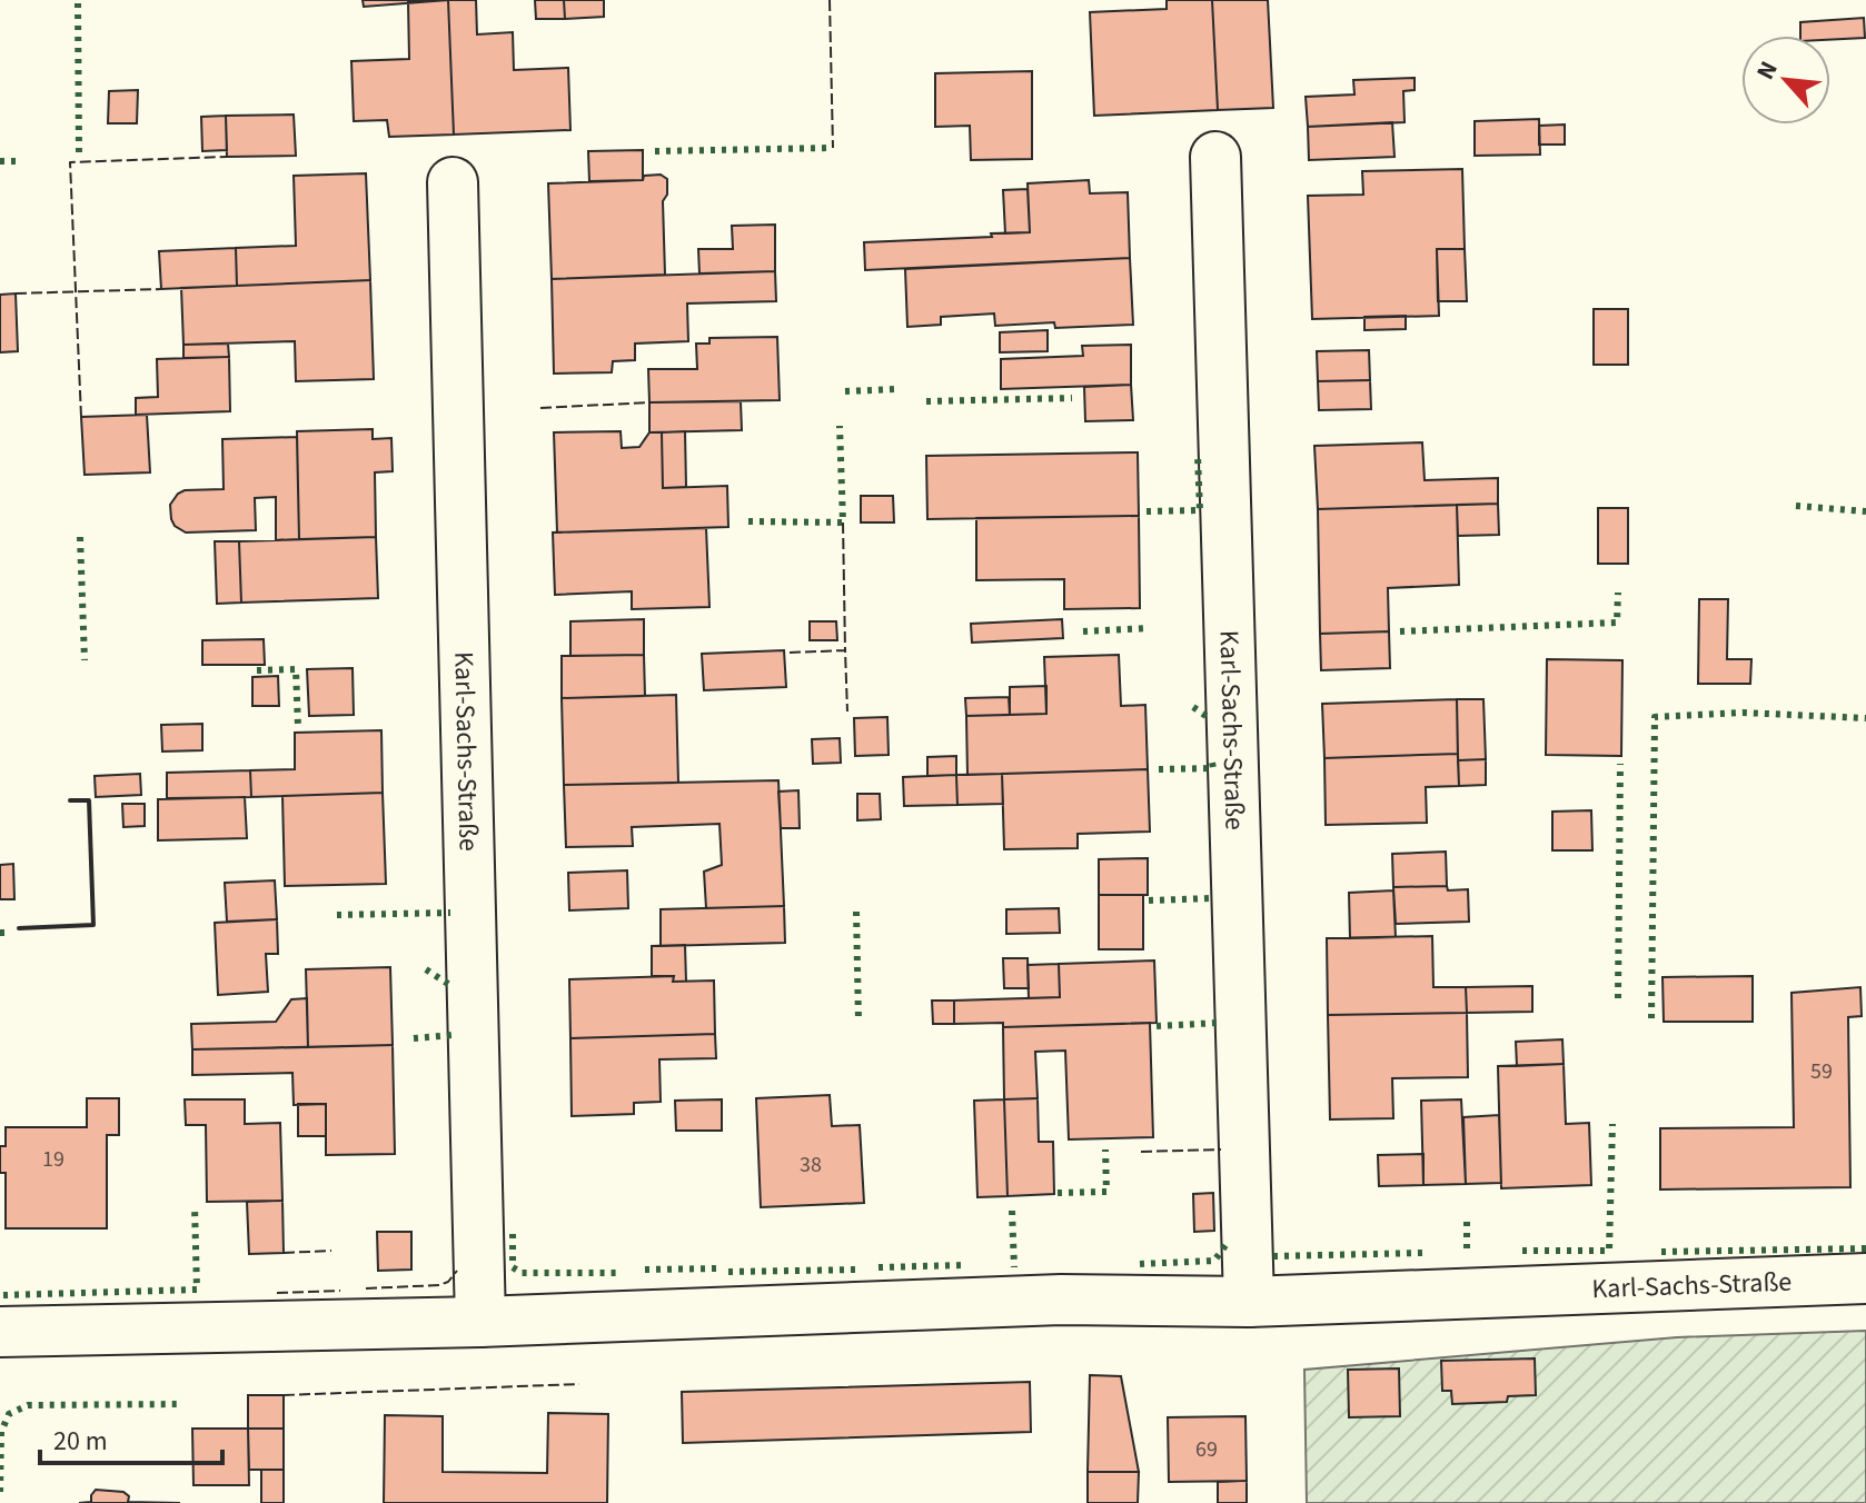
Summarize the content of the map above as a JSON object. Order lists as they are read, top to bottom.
{
  "streets": {
    "street": ["Karl-Sachs-Straße"]
  },
  "house_numbers": [
    "59",
    "19",
    "38",
    "69"
  ],
  "scale_bar": "20 m",
  "north": "top left"
}
